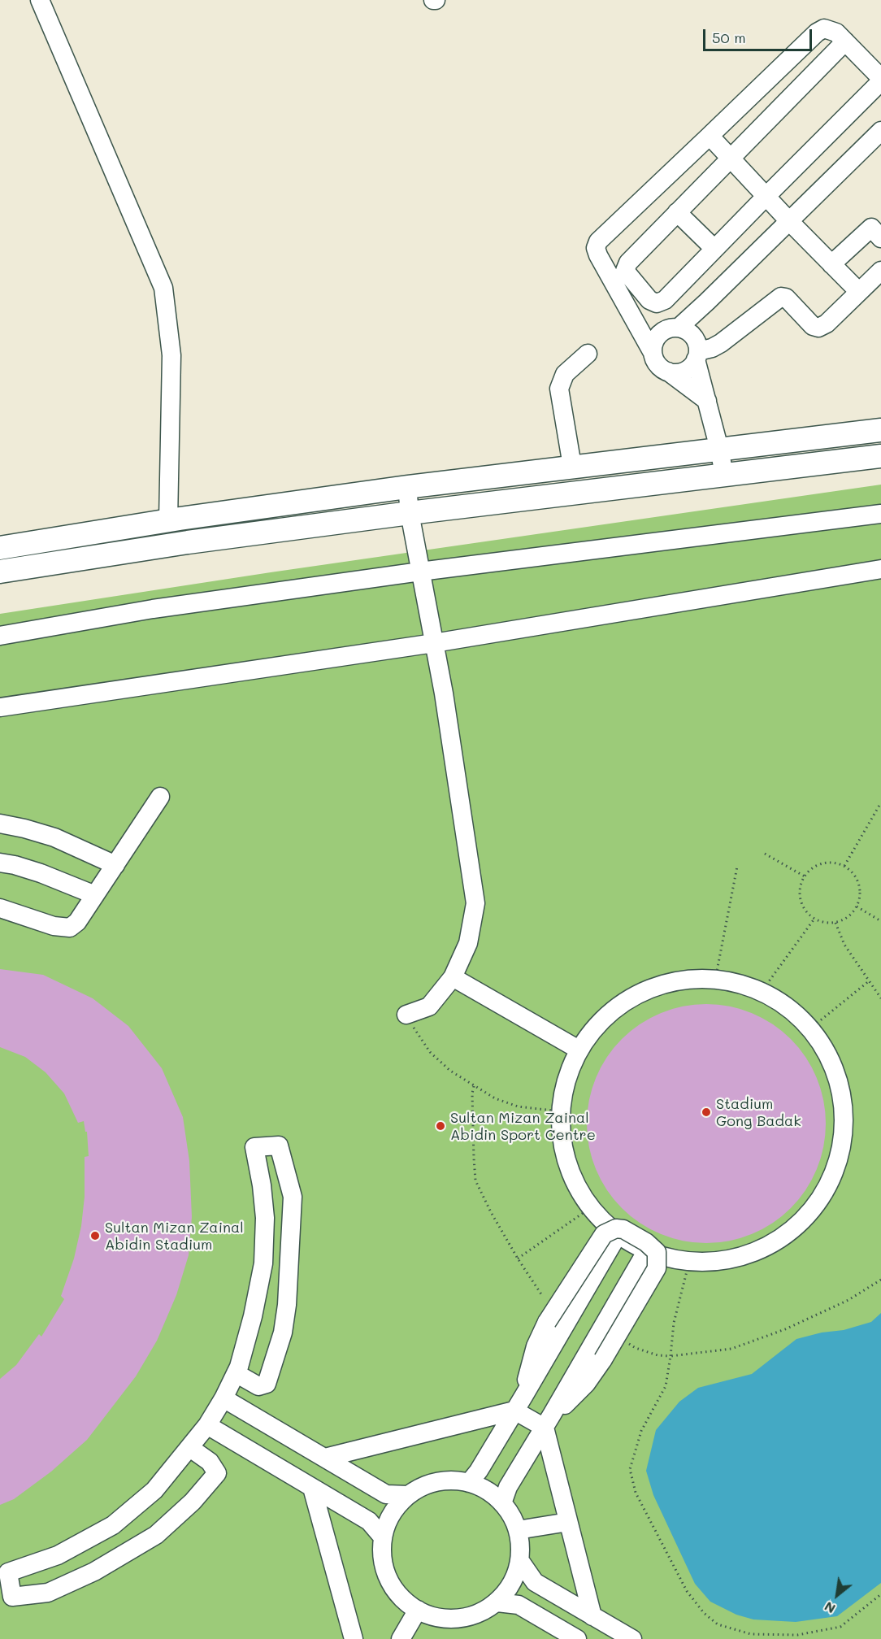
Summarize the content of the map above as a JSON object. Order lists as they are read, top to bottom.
{
  "places": ["Stadium Gong Badak", "Sultan Mizan Zainal Abidin Sport Centre", "Sultan Mizan Zainal Abidin Stadium"],
  "scale_bar": "50 m",
  "north": "bottom left"
}
